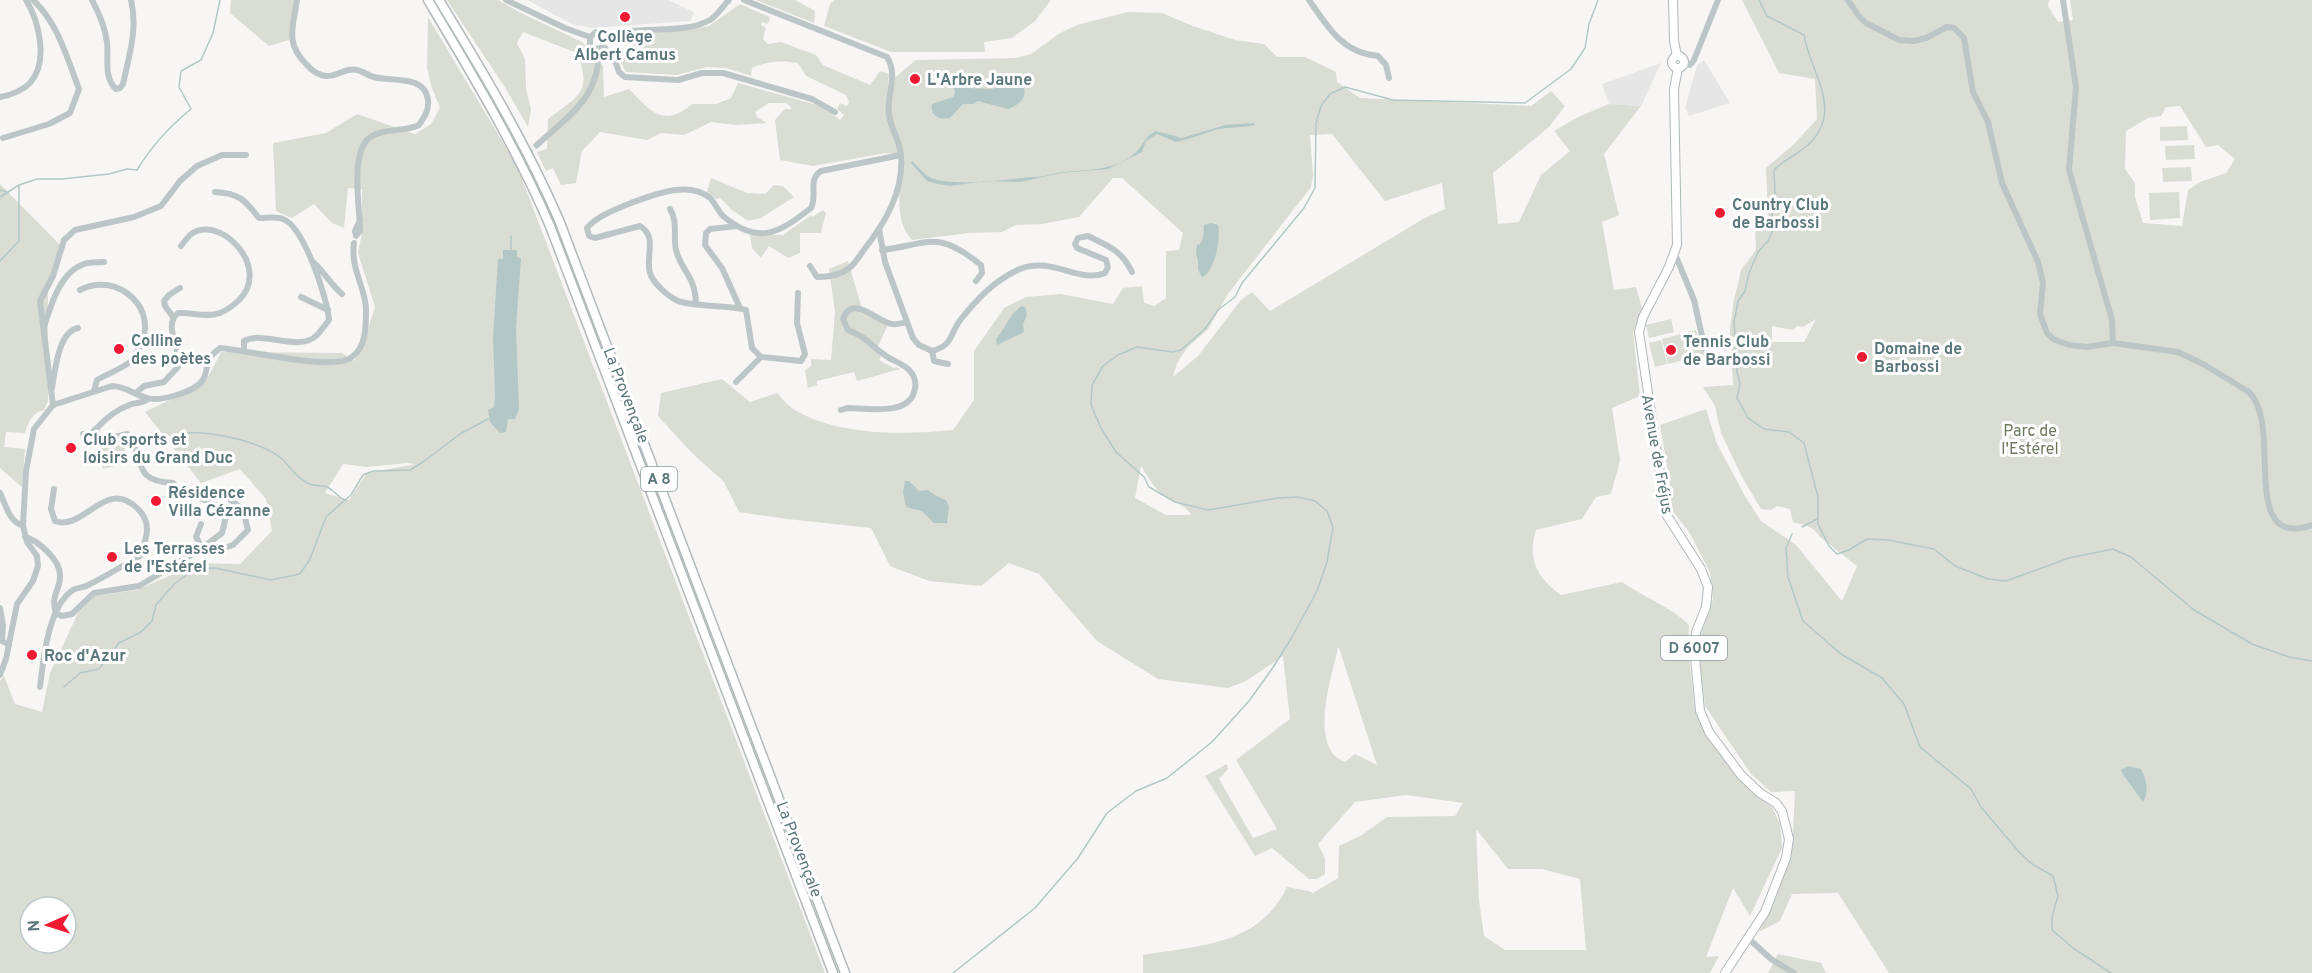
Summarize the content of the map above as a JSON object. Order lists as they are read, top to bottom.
{
  "streets": {
    "highway": ["La Provençale", "A 8"],
    "main road": ["Avenue de Fréjus", "D 6007"]
  },
  "crossings": [
    ["Avenue de Fréjus", "D 6007"]
  ],
  "parks": ["Parc de l'Estérel"],
  "places": [
    "Collège Albert Camus",
    "L'Arbre Jaune",
    "Country Club de Barbossi",
    "Colline des poètes",
    "Tennis Club de Barbossi",
    "Domaine de Barbossi",
    "Club sports et loisirs du Grand Duc",
    "Résidence Villa Cézanne",
    "Les Terrasses de l'Estérel",
    "Roc d'Azur"
  ],
  "north": "left"
}
